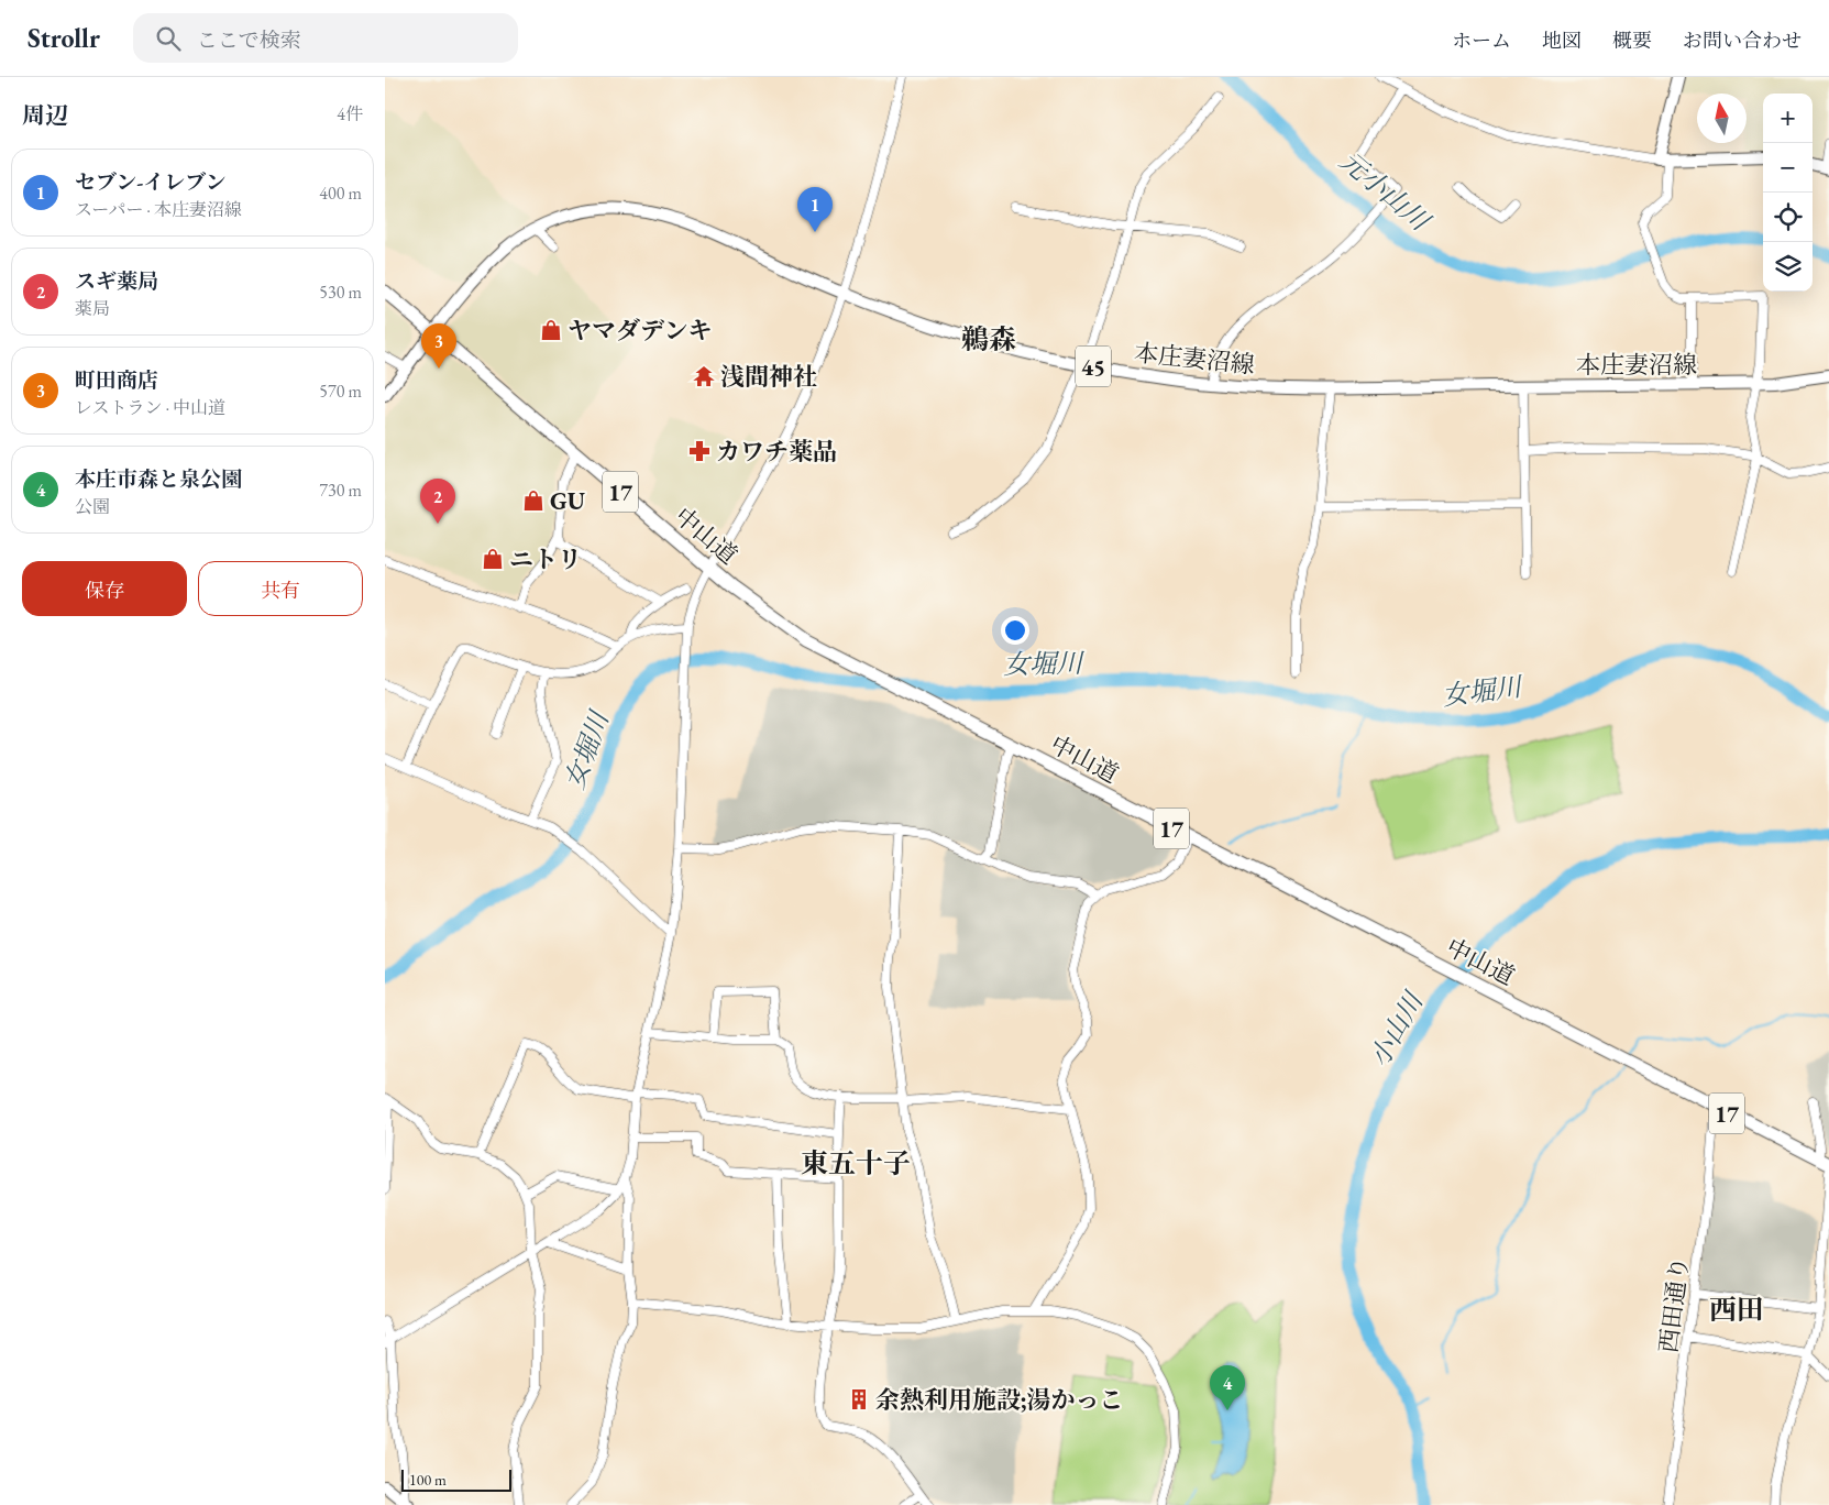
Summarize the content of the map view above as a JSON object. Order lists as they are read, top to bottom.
{
  "streets": {
    "highway": ["17", "中山道"],
    "main road": ["本庄妻沼線", "45"],
    "street": ["西田通り"]
  },
  "crossings": [
    ["本庄妻沼線", "中山道"],
    ["中山道", "西田通り"]
  ],
  "districts": ["鵜森", "東五十子", "西田"],
  "water": ["元小山川", "女堀川", "小山川"],
  "places": {
    "shop": ["ヤマダデンキ", "GU", "ニトリ"],
    "temple": ["浅間神社"],
    "pharmacy": ["カワチ薬品"],
    "building": ["余熱利用施設;湯かっこ"]
  },
  "scale_bar": "100 m",
  "north": "top",
  "page": {
    "header": "Strollr",
    "search": "ここで検索",
    "nav": [
      "ホーム",
      "地図",
      "概要",
      "お問い合わせ"
    ],
    "heading": ["周辺", "4件"],
    "map_buttons": ["+", "−"],
    "list": [
      {
        "mark": "1",
        "name": "セブン-イレブン",
        "note": "スーパー · 本庄妻沼線",
        "value": "400 m"
      },
      {
        "mark": "2",
        "name": "スギ薬局",
        "note": "薬局",
        "value": "530 m"
      },
      {
        "mark": "3",
        "name": "町田商店",
        "note": "レストラン · 中山道",
        "value": "570 m"
      },
      {
        "mark": "4",
        "name": "本庄市森と泉公園",
        "note": "公園",
        "value": "730 m"
      }
    ],
    "pins": [
      "1",
      "3",
      "2",
      "4"
    ],
    "buttons": ["保存", "共有"],
    "scale": "100 m"
  }
}
